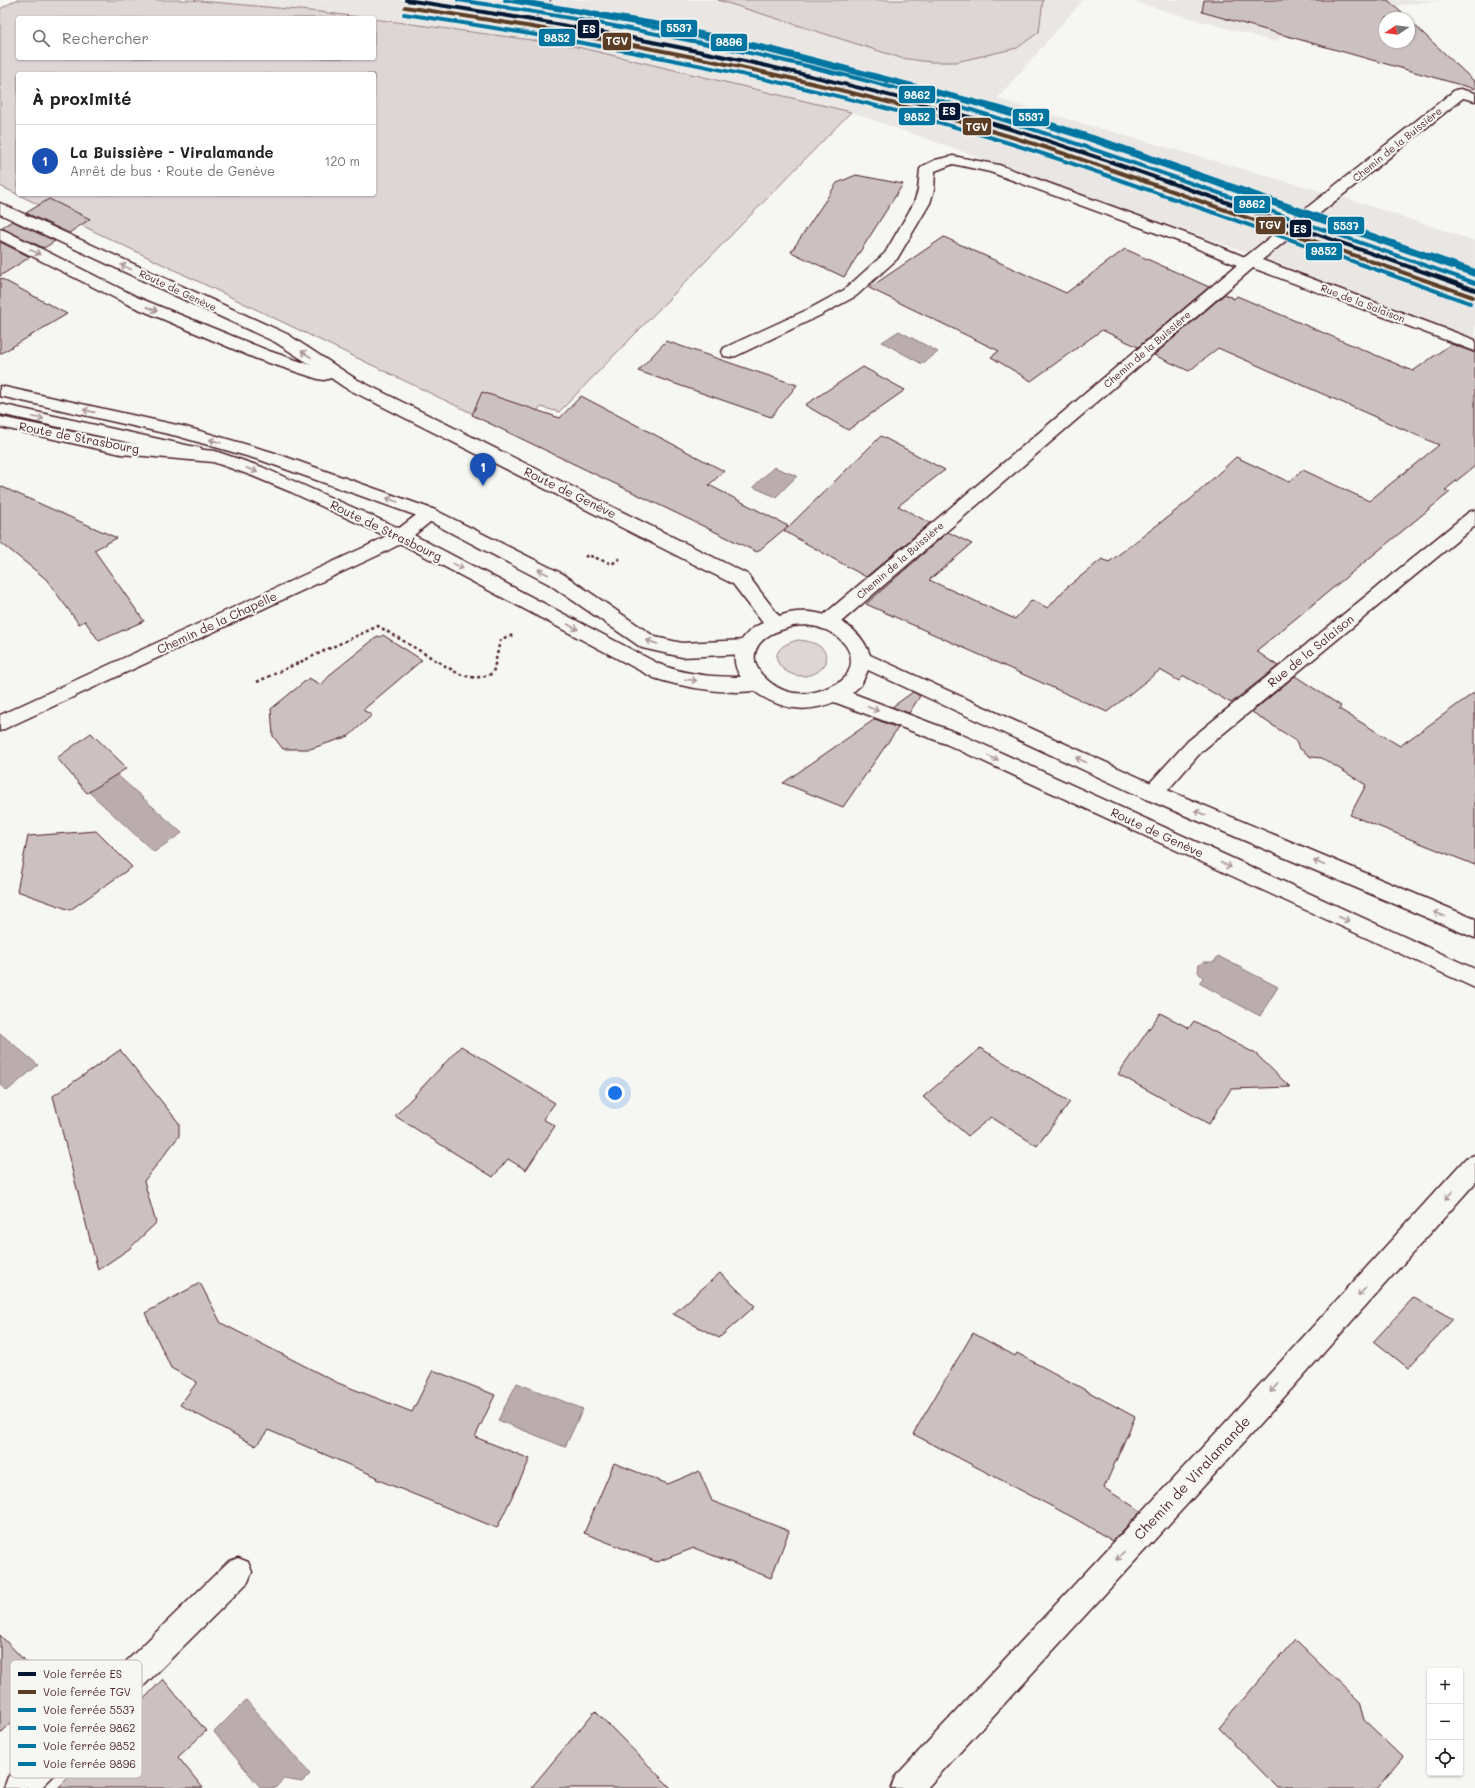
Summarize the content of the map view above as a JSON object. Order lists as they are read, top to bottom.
{
  "streets": {
    "main road": [
      "Chemin de la Buissière",
      "Route de Genève",
      "Rue de la Salaison",
      "Route de Strasbourg",
      "Chemin de la Chapelle",
      "Chemin de Viralamande"
    ]
  },
  "crossings": [
    ["Chemin de la Buissière", "Route de Genève"],
    ["Chemin de la Buissière", "Rue de la Salaison"],
    ["Chemin de la Buissière", "Route de Strasbourg"],
    ["Route de Genève", "Route de Strasbourg"],
    ["Route de Strasbourg", "Chemin de la Chapelle"]
  ],
  "one_way": ["Chemin de Viralamande"],
  "lines": [
    "rail line ES",
    "rail line 5537",
    "rail line 9862",
    "rail line 9896",
    "rail line TGV",
    "rail line 9852"
  ],
  "legend": [
    "Voie ferrée ES",
    "Voie ferrée TGV",
    "Voie ferrée 5537",
    "Voie ferrée 9862",
    "Voie ferrée 9852",
    "Voie ferrée 9896"
  ],
  "north": "left",
  "page": {
    "search": "Rechercher",
    "heading": "À proximité",
    "list": [
      {
        "mark": "1",
        "name": "La Buissière - Viralamande",
        "note": "Arrêt de bus · Route de Genève",
        "value": "120 m"
      }
    ],
    "pins": "1",
    "map_buttons": ["+", "−"]
  }
}
